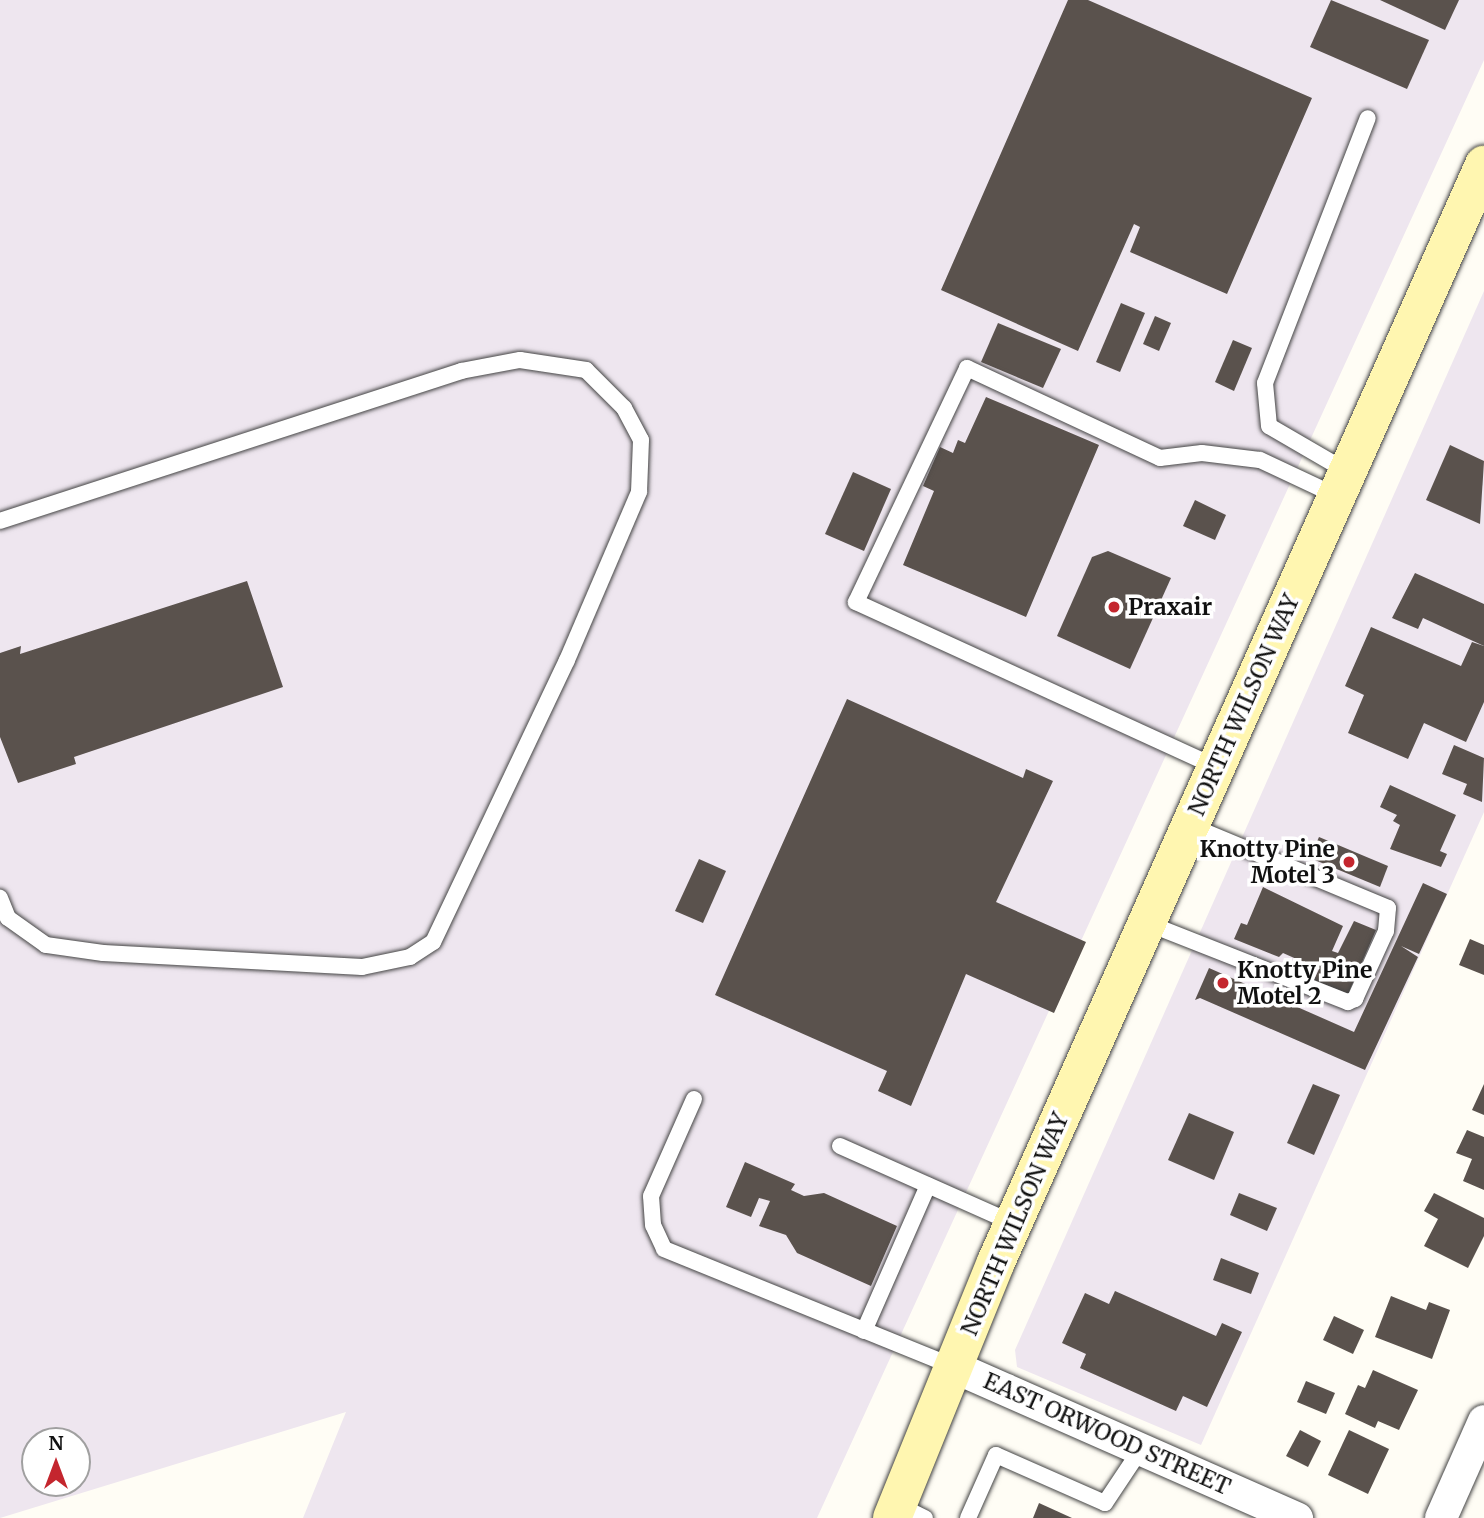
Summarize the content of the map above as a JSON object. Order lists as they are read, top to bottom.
{
  "streets": {
    "main road": ["NORTH WILSON WAY"],
    "street": ["EAST ORWOOD STREET"]
  },
  "crossings": [
    ["NORTH WILSON WAY", "EAST ORWOOD STREET"]
  ],
  "places": ["Praxair", "Knotty Pine Motel 3", "Knotty Pine Motel 2"],
  "north": "top"
}
